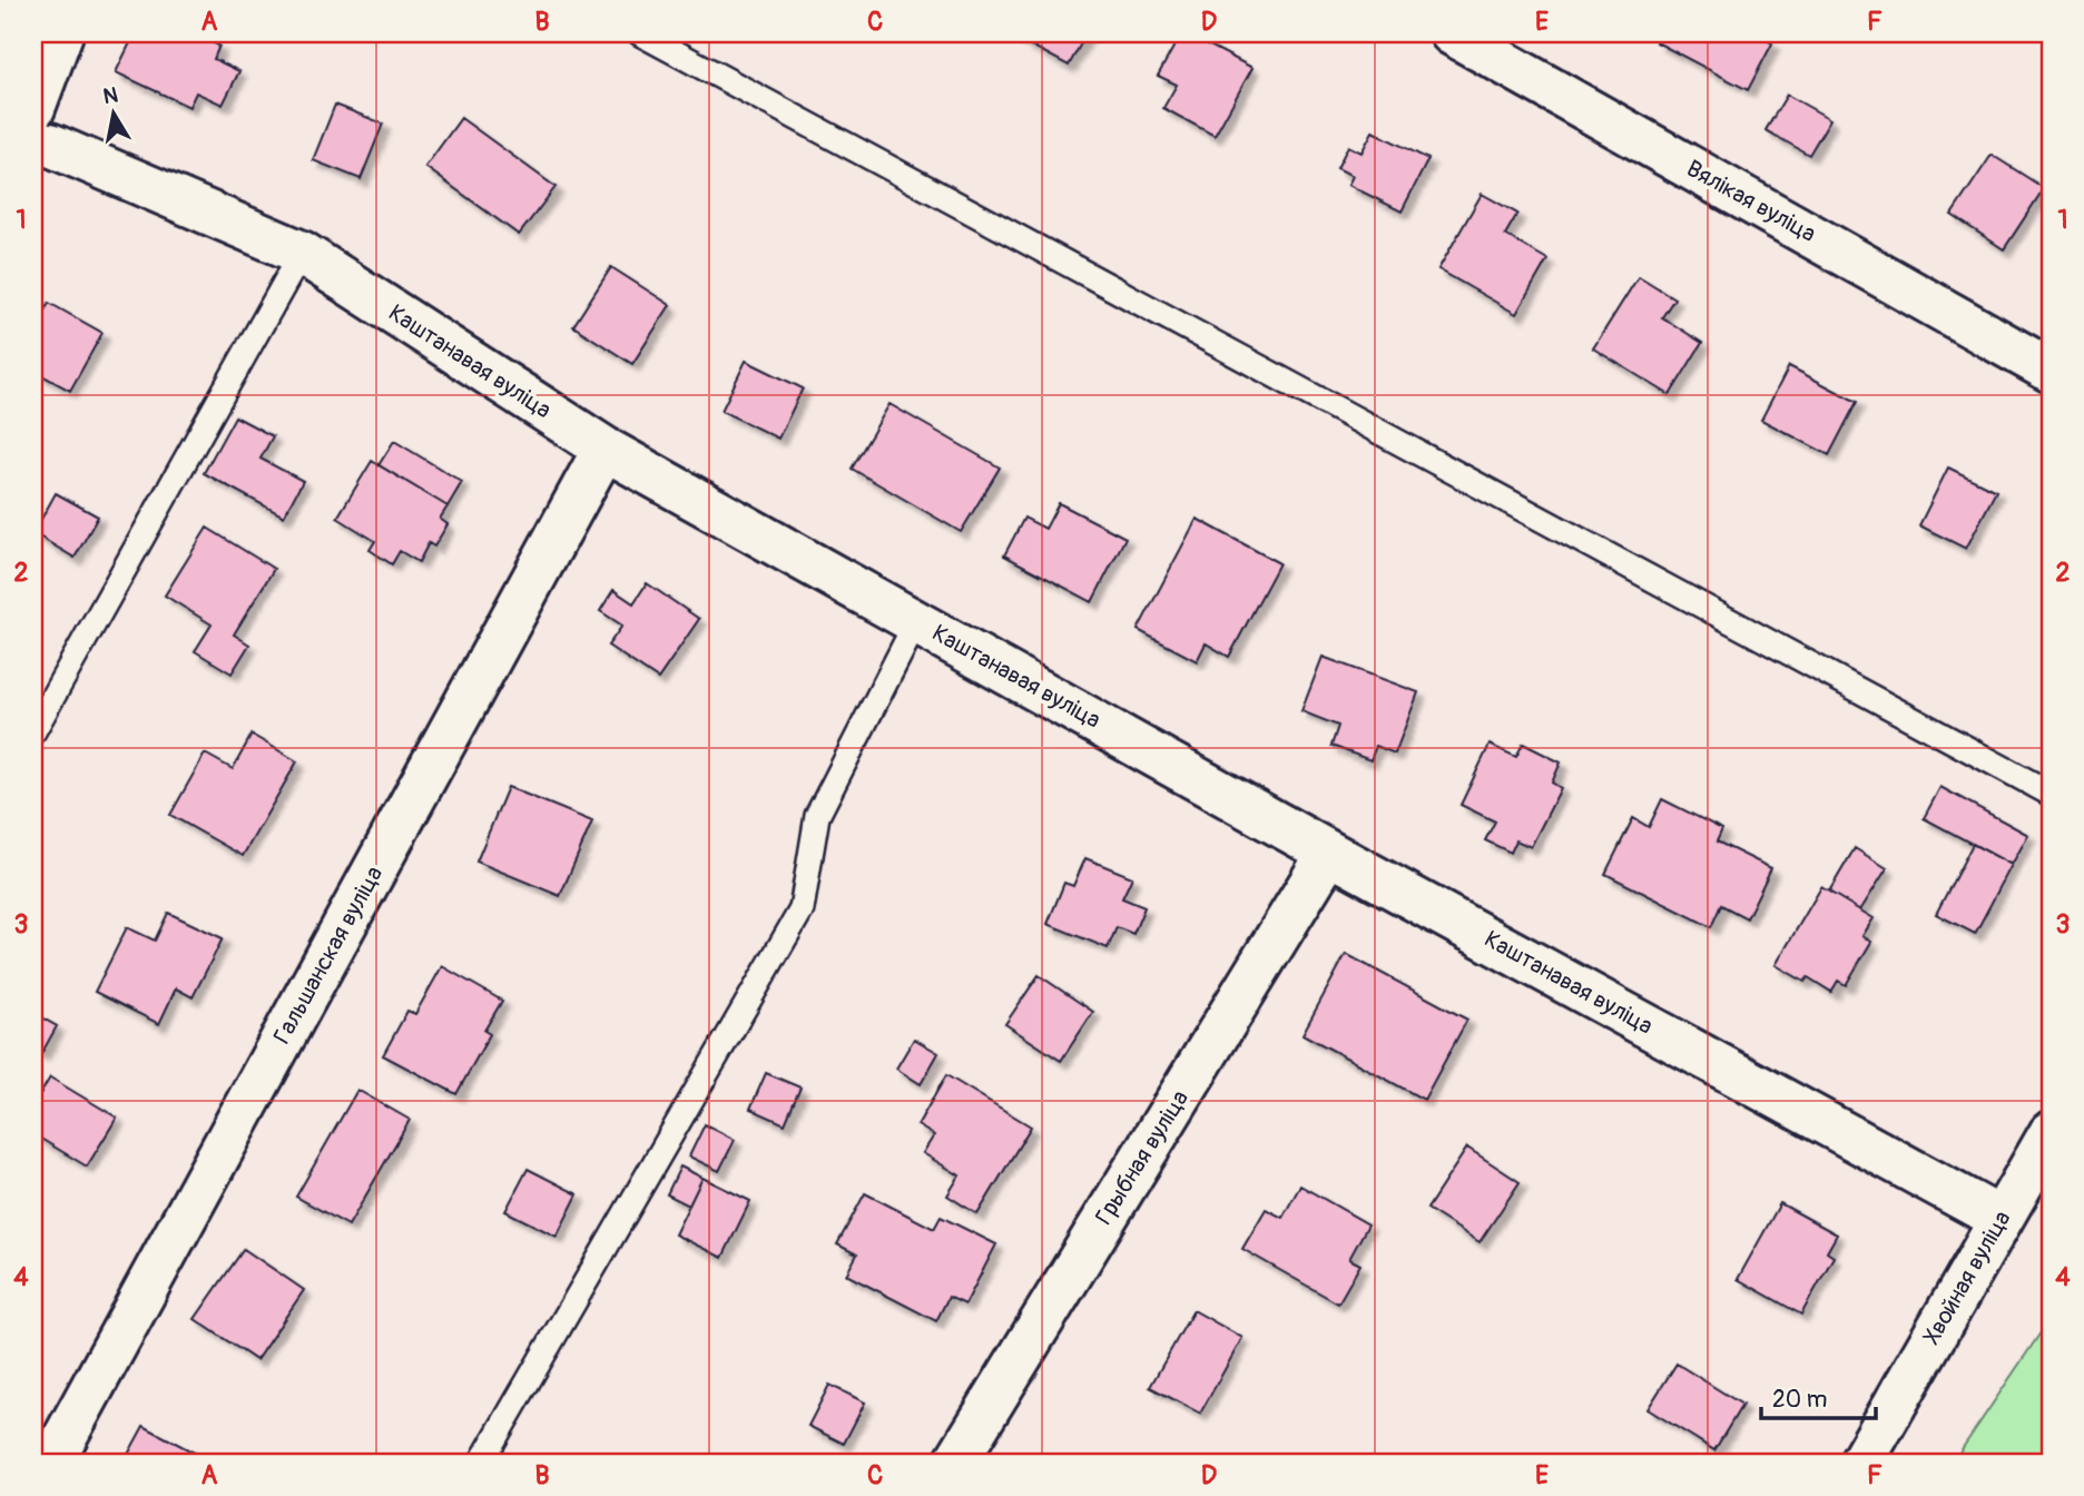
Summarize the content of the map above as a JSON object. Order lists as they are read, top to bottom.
{
  "streets": {
    "street": [
      "Вялікая вуліца",
      "Каштанавая вуліца",
      "Гальшанская вуліца",
      "Грыбная вуліца",
      "Хвойная вуліца"
    ]
  },
  "crossings": [
    ["Каштанавая вуліца", "Гальшанская вуліца"],
    ["Каштанавая вуліца", "Грыбная вуліца"],
    ["Каштанавая вуліца", "Хвойная вуліца"]
  ],
  "scale_bar": "20 m",
  "north": "top",
  "grid": {
    "columns": [
      "A",
      "B",
      "C",
      "D",
      "E",
      "F"
    ],
    "rows": [
      "1",
      "2",
      "3",
      "4"
    ]
  }
}
